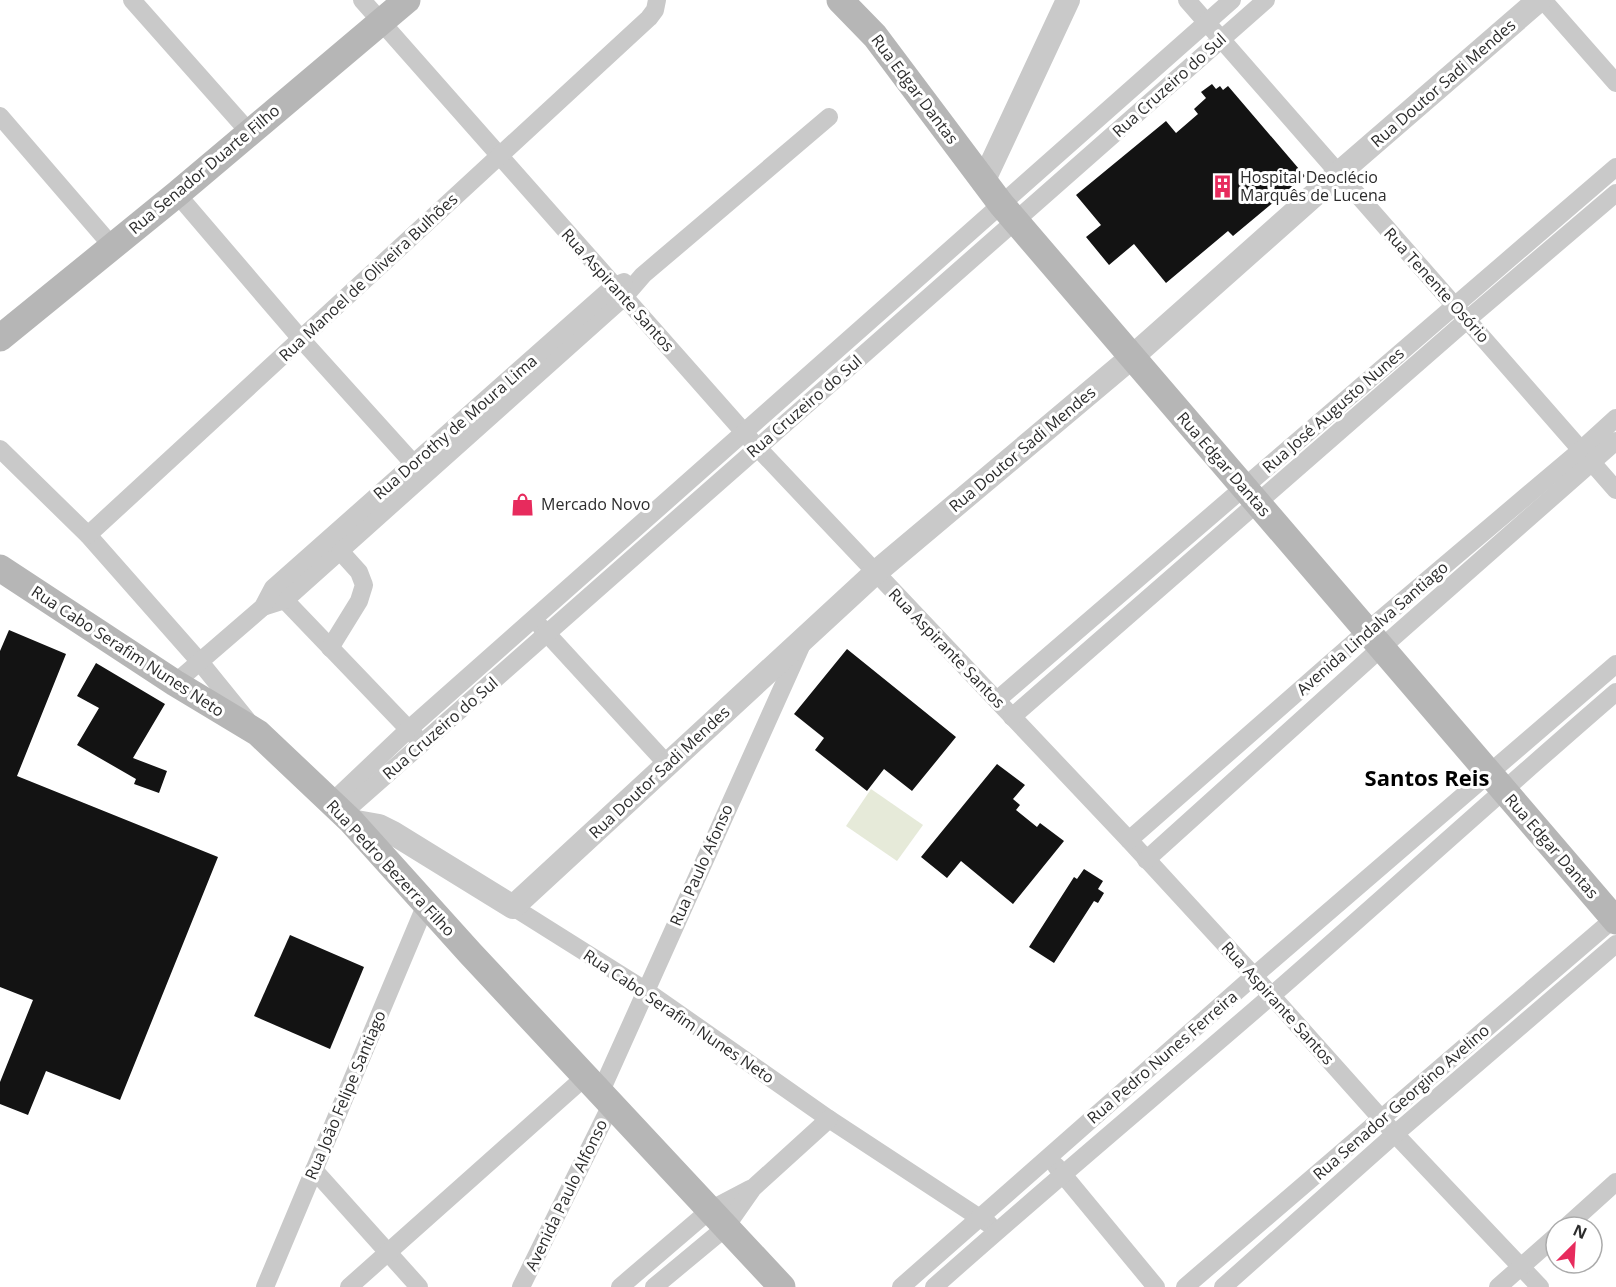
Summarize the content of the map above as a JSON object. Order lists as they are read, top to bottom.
{
  "streets": {
    "main road": [
      "Rua Edgar Dantas",
      "Rua Senador Duarte Filho",
      "Rua Cabo Serafim Nunes Neto",
      "Rua Pedro Bezerra Filho"
    ],
    "street": [
      "Rua Doutor Sadi Mendes",
      "Rua Cruzeiro do Sul",
      "Rua Manoel de Oliveira Bulhões",
      "Rua Tenente Osório",
      "Rua Aspirante Santos",
      "Rua José Augusto Nunes",
      "Rua Dorothy de Moura Lima",
      "Avenida Lindalva Santiago",
      "Rua Paulo Afonso",
      "Rua Pedro Nunes Ferreira",
      "Rua João Felipe Santiago",
      "Rua Senador Georgino Avelino",
      "Avenida Paulo Alfonso"
    ]
  },
  "crossings": [
    ["Rua Doutor Sadi Mendes", "Rua Edgar Dantas"],
    ["Rua Doutor Sadi Mendes", "Rua Tenente Osório"],
    ["Rua Doutor Sadi Mendes", "Rua Aspirante Santos"],
    ["Rua Doutor Sadi Mendes", "Rua Cabo Serafim Nunes Neto"],
    ["Rua Doutor Sadi Mendes", "Rua Paulo Afonso"],
    ["Rua Cruzeiro do Sul", "Rua Edgar Dantas"],
    ["Rua Cruzeiro do Sul", "Rua Tenente Osório"],
    ["Rua Cruzeiro do Sul", "Rua Aspirante Santos"],
    ["Rua Cruzeiro do Sul", "Rua Cabo Serafim Nunes Neto"],
    ["Rua Cruzeiro do Sul", "Rua Pedro Bezerra Filho"],
    ["Rua Edgar Dantas", "Rua José Augusto Nunes"],
    ["Rua Edgar Dantas", "Avenida Lindalva Santiago"],
    ["Rua Edgar Dantas", "Rua Pedro Nunes Ferreira"],
    ["Rua Edgar Dantas", "Rua Senador Georgino Avelino"],
    ["Rua Senador Duarte Filho", "Rua Aspirante Santos"],
    ["Rua Manoel de Oliveira Bulhões", "Rua Aspirante Santos"],
    ["Rua Manoel de Oliveira Bulhões", "Rua Pedro Bezerra Filho"],
    ["Rua Tenente Osório", "Rua José Augusto Nunes"],
    ["Rua Tenente Osório", "Avenida Lindalva Santiago"],
    ["Rua Aspirante Santos", "Rua José Augusto Nunes"],
    ["Rua Aspirante Santos", "Rua Dorothy de Moura Lima"],
    ["Rua Aspirante Santos", "Avenida Lindalva Santiago"],
    ["Rua Aspirante Santos", "Rua Pedro Nunes Ferreira"],
    ["Rua Aspirante Santos", "Rua Senador Georgino Avelino"],
    ["Rua Dorothy de Moura Lima", "Rua Cabo Serafim Nunes Neto"],
    ["Rua Dorothy de Moura Lima", "Rua Pedro Bezerra Filho"],
    ["Rua Cabo Serafim Nunes Neto", "Rua Paulo Afonso"],
    ["Rua Cabo Serafim Nunes Neto", "Rua Pedro Bezerra Filho"],
    ["Rua Cabo Serafim Nunes Neto", "Rua Pedro Nunes Ferreira"],
    ["Rua Paulo Afonso", "Rua Pedro Bezerra Filho"],
    ["Rua Paulo Afonso", "Avenida Paulo Alfonso"],
    ["Rua Pedro Bezerra Filho", "Rua João Felipe Santiago"],
    ["Rua Pedro Bezerra Filho", "Avenida Paulo Alfonso"]
  ],
  "districts": ["Santos Reis"],
  "places": {
    "building": ["Hospital Deoclécio Marquês de Lucena"],
    "shop": ["Mercado Novo"]
  },
  "north": "top right"
}
